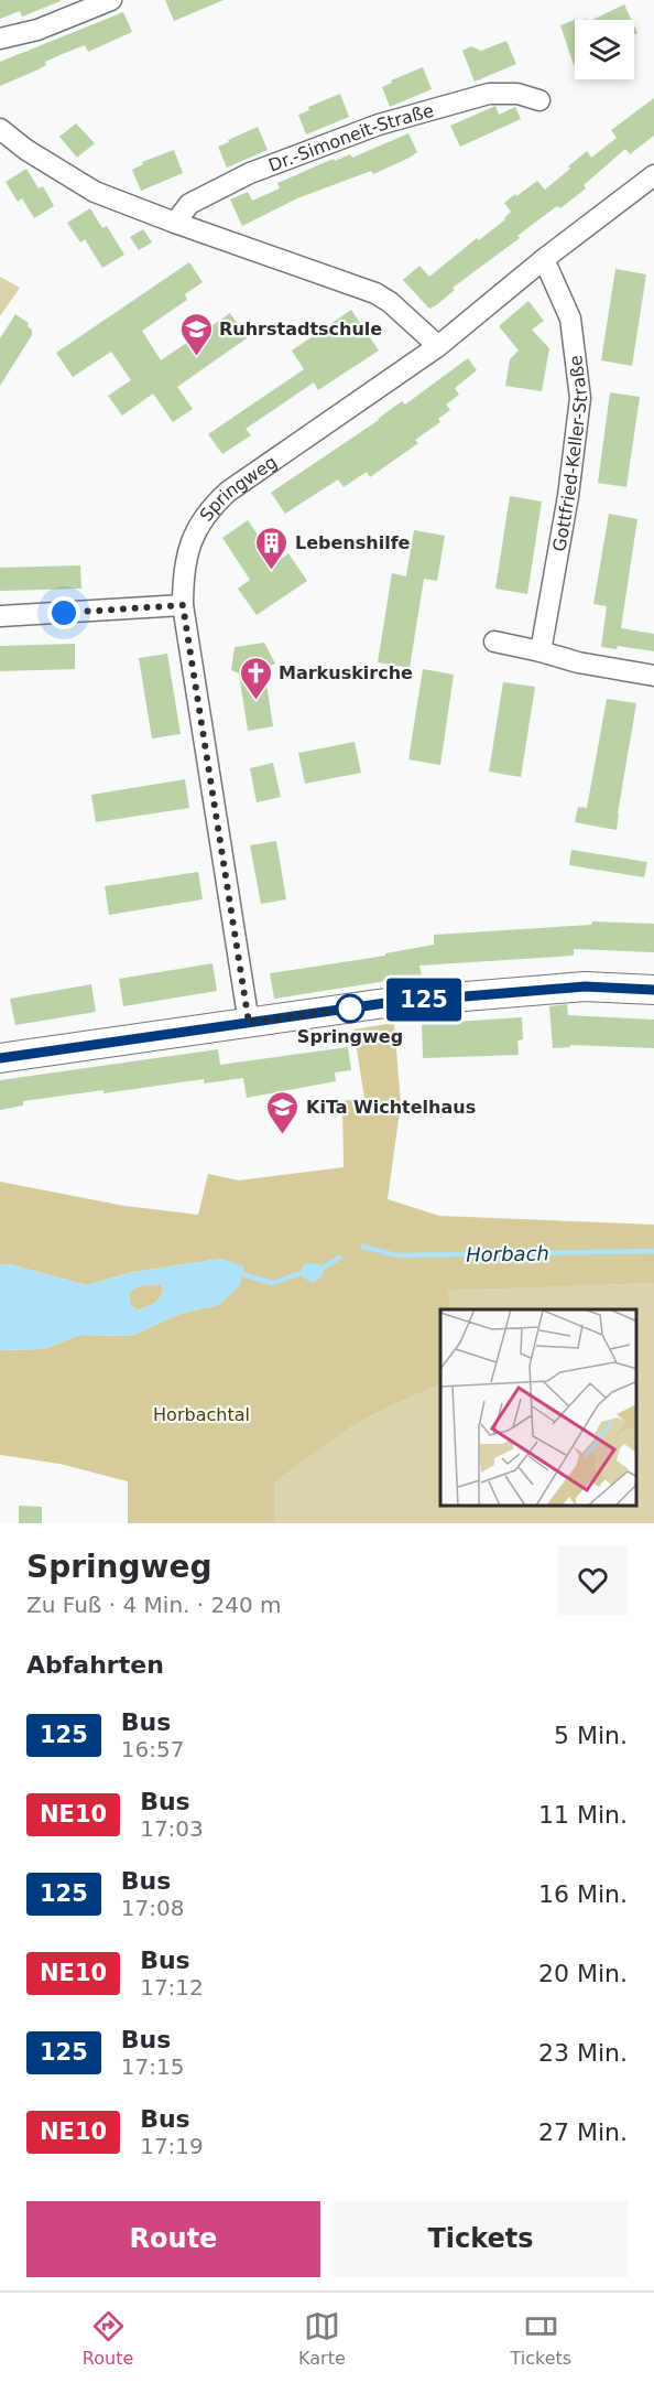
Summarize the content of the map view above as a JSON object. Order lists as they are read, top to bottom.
{
  "streets": {
    "street": ["Dr.-Simoneit-Straße", "Gottfried-Keller-Straße", "Springweg"]
  },
  "crossings": [
    ["Gottfried-Keller-Straße", "Springweg"]
  ],
  "water": ["Horbach"],
  "parks": ["Horbachtal"],
  "places": {
    "school or university": ["Ruhrstadtschule", "KiTa Wichtelhaus"],
    "building": ["Lebenshilfe"],
    "church": ["Markuskirche"],
    "other": ["Springweg"]
  },
  "lines": ["bus line 125"],
  "page": {
    "on_map": "125",
    "heading": [
      ["Springweg", "Zu Fuß · 4 Min. · 240 m"],
      "Abfahrten"
    ],
    "list": [
      {
        "mark": "125",
        "name": "Bus",
        "note": "16:57",
        "value": "5 Min."
      },
      {
        "mark": "NE10",
        "name": "Bus",
        "note": "17:03",
        "value": "11 Min."
      },
      {
        "mark": "125",
        "name": "Bus",
        "note": "17:08",
        "value": "16 Min."
      },
      {
        "mark": "NE10",
        "name": "Bus",
        "note": "17:12",
        "value": "20 Min."
      },
      {
        "mark": "125",
        "name": "Bus",
        "note": "17:15",
        "value": "23 Min."
      },
      {
        "mark": "NE10",
        "name": "Bus",
        "note": "17:19",
        "value": "27 Min."
      }
    ],
    "buttons": ["Route", "Tickets"],
    "tabs": ["Route", "Karte", "Tickets"]
  }
}
